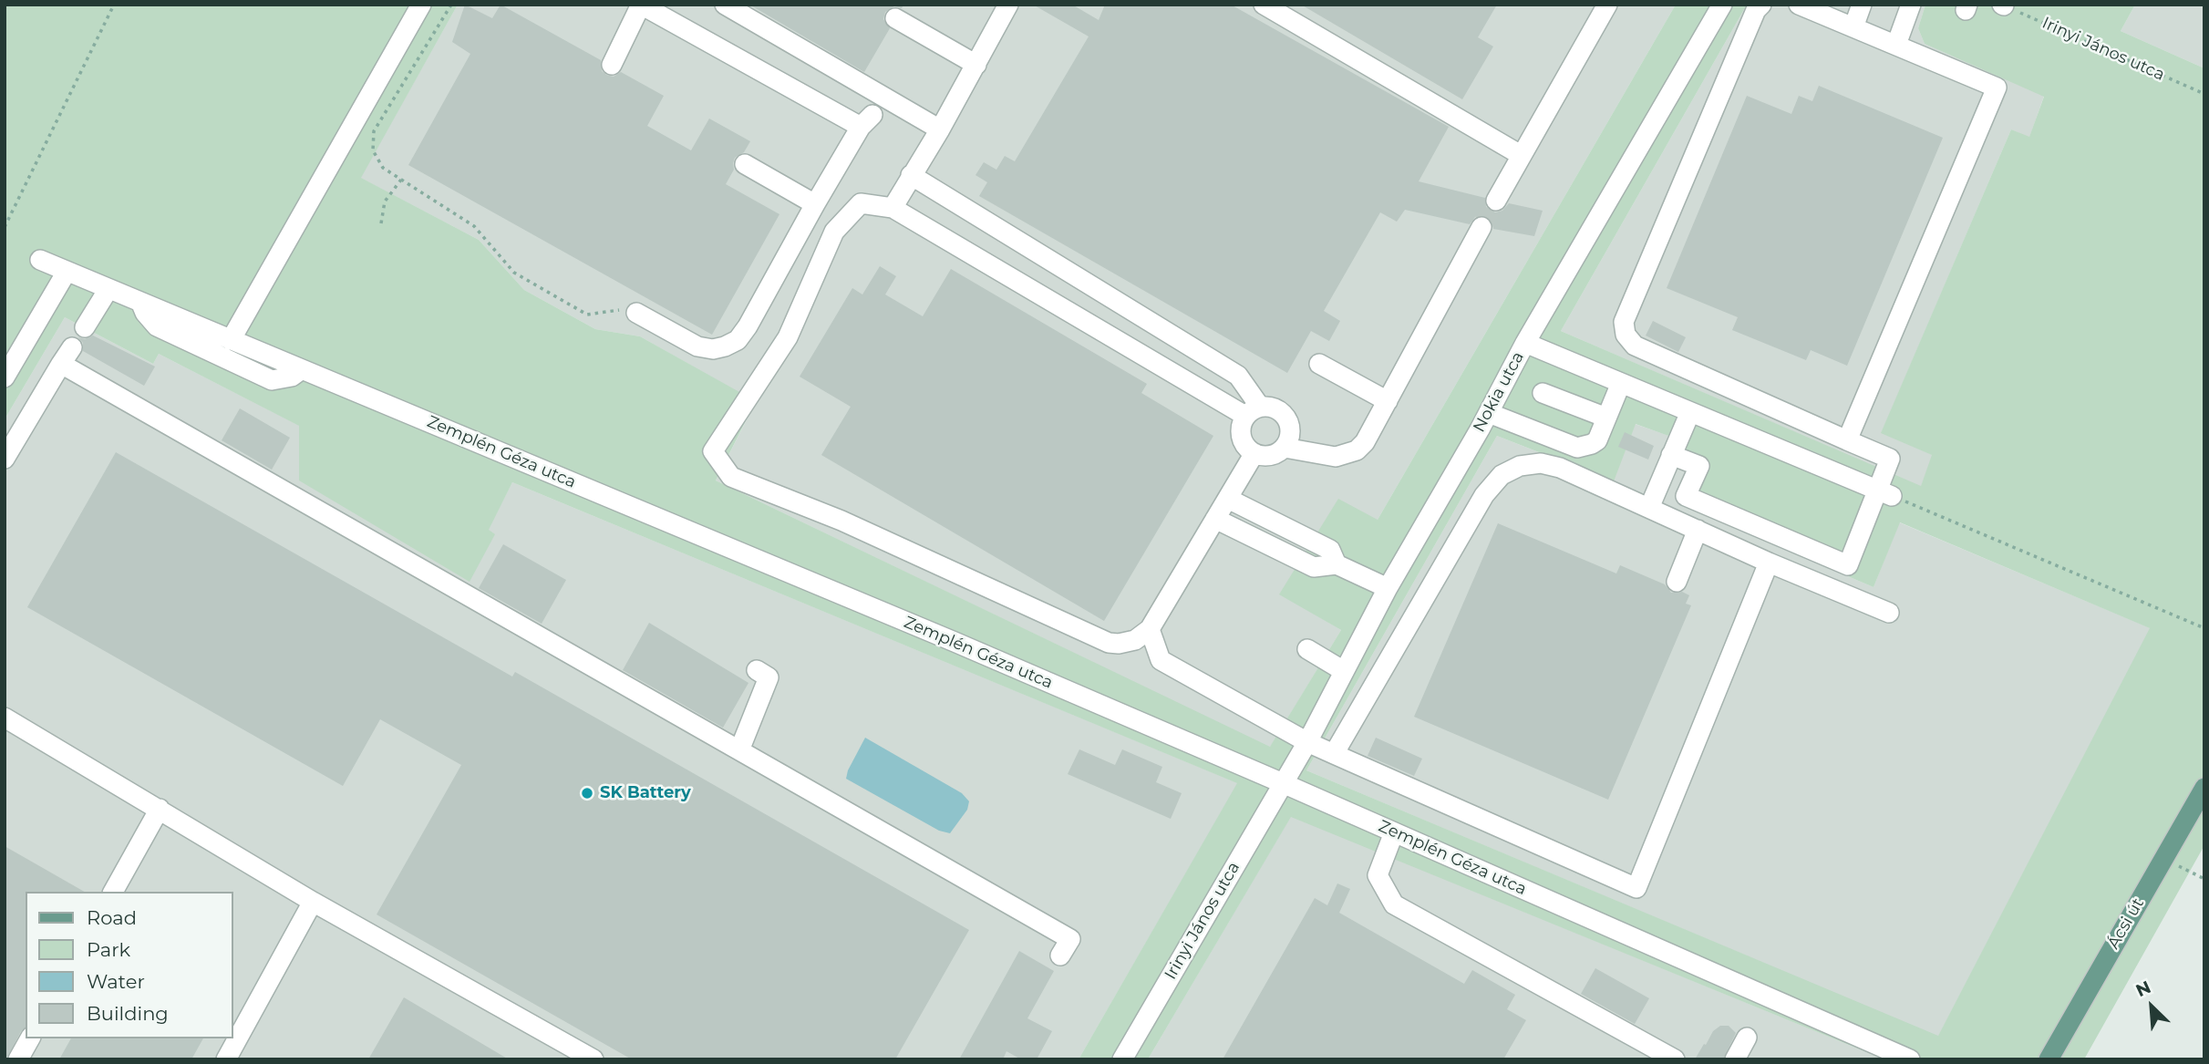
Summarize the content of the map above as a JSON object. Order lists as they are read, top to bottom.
{
  "streets": {
    "main road": ["Ácsi út"],
    "street": ["Irinyi János utca", "Nokia utca", "Zemplén Géza utca"]
  },
  "crossings": [
    ["Irinyi János utca", "Nokia utca"],
    ["Irinyi János utca", "Zemplén Géza utca"],
    ["Nokia utca", "Zemplén Géza utca"]
  ],
  "places": ["SK Battery"],
  "legend": [
    "Road",
    "Park",
    "Water",
    "Building"
  ],
  "north": "top left"
}
